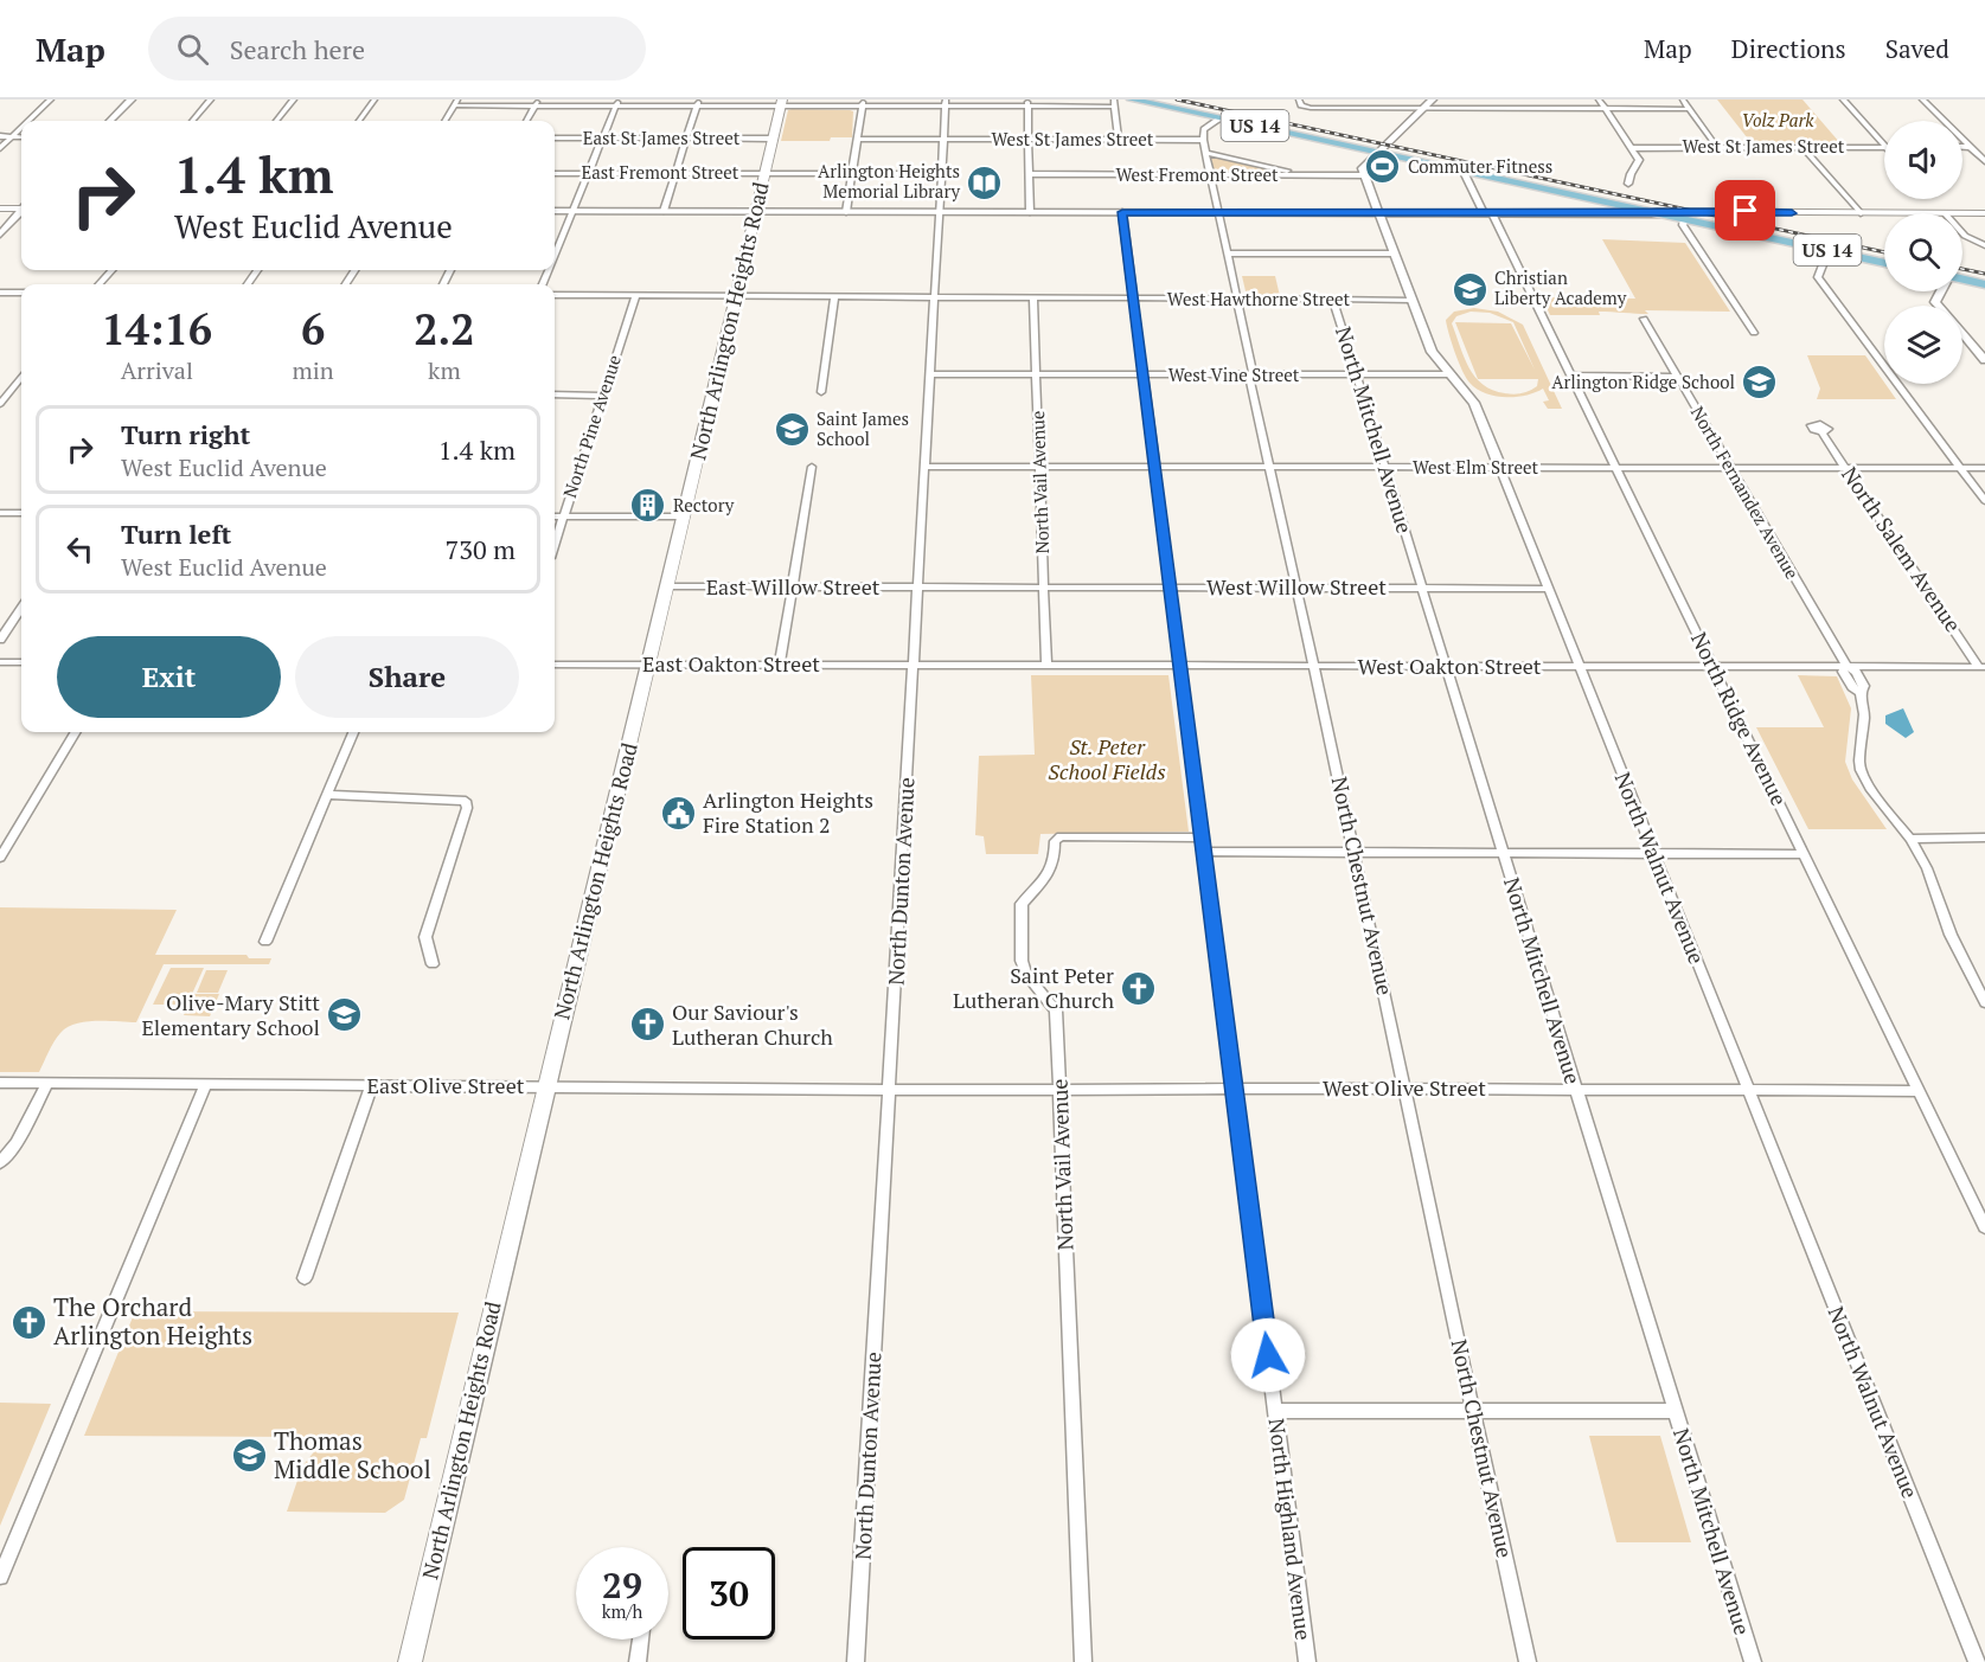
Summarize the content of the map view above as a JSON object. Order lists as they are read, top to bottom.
{
  "streets": {
    "main road": ["US 14", "North Arlington Heights Road"],
    "street": [
      "East St James Street",
      "West St James Street",
      "East Fremont Street",
      "West Fremont Street",
      "West Hawthorne Street",
      "West Vine Street",
      "North Pine Avenue",
      "North Mitchell Avenue",
      "West Elm Street",
      "North Vail Avenue",
      "North Fernandez Avenue",
      "North Salem Avenue",
      "East Willow Street",
      "West Willow Street",
      "East Oakton Street",
      "West Oakton Street",
      "North Ridge Avenue",
      "North Walnut Avenue",
      "North Dunton Avenue",
      "North Chestnut Avenue",
      "East Olive Street",
      "West Olive Street",
      "North Highland Avenue"
    ]
  },
  "crossings": [
    ["US 14", "North Ridge Avenue"],
    ["East St James Street", "North Arlington Heights Road"],
    ["West St James Street", "North Dunton Avenue"],
    ["West St James Street", "North Chestnut Avenue"],
    ["East Fremont Street", "North Arlington Heights Road"],
    ["East Fremont Street", "North Dunton Avenue"],
    ["West Fremont Street", "North Walnut Avenue"],
    ["West Fremont Street", "North Chestnut Avenue"],
    ["West Hawthorne Street", "North Arlington Heights Road"],
    ["West Hawthorne Street", "North Pine Avenue"],
    ["West Hawthorne Street", "North Mitchell Avenue"],
    ["West Hawthorne Street", "North Vail Avenue"],
    ["West Hawthorne Street", "North Walnut Avenue"],
    ["West Hawthorne Street", "North Dunton Avenue"],
    ["West Hawthorne Street", "North Chestnut Avenue"],
    ["West Hawthorne Street", "North Highland Avenue"],
    ["North Arlington Heights Road", "East Willow Street"],
    ["North Arlington Heights Road", "East Oakton Street"],
    ["North Arlington Heights Road", "East Olive Street"],
    ["West Vine Street", "North Mitchell Avenue"],
    ["West Vine Street", "North Vail Avenue"],
    ["West Vine Street", "North Walnut Avenue"],
    ["West Vine Street", "North Dunton Avenue"],
    ["West Vine Street", "North Chestnut Avenue"],
    ["West Vine Street", "North Highland Avenue"],
    ["North Mitchell Avenue", "West Elm Street"],
    ["North Mitchell Avenue", "West Willow Street"],
    ["North Mitchell Avenue", "West Oakton Street"],
    ["North Mitchell Avenue", "West Olive Street"],
    ["West Elm Street", "North Vail Avenue"],
    ["West Elm Street", "North Fernandez Avenue"],
    ["West Elm Street", "North Salem Avenue"],
    ["West Elm Street", "North Ridge Avenue"],
    ["West Elm Street", "North Walnut Avenue"],
    ["West Elm Street", "North Dunton Avenue"],
    ["West Elm Street", "North Chestnut Avenue"],
    ["West Elm Street", "North Highland Avenue"],
    ["North Vail Avenue", "West Willow Street"],
    ["North Vail Avenue", "West Oakton Street"],
    ["North Vail Avenue", "West Olive Street"],
    ["North Vail Avenue", "North Highland Avenue"],
    ["North Fernandez Avenue", "West Oakton Street"],
    ["North Salem Avenue", "West Oakton Street"],
    ["East Willow Street", "West Willow Street"],
    ["East Willow Street", "North Dunton Avenue"],
    ["West Willow Street", "North Walnut Avenue"],
    ["West Willow Street", "North Dunton Avenue"],
    ["West Willow Street", "North Chestnut Avenue"],
    ["West Willow Street", "North Highland Avenue"],
    ["East Oakton Street", "West Oakton Street"],
    ["East Oakton Street", "North Dunton Avenue"],
    ["West Oakton Street", "North Ridge Avenue"],
    ["West Oakton Street", "North Walnut Avenue"],
    ["West Oakton Street", "North Dunton Avenue"],
    ["West Oakton Street", "North Chestnut Avenue"],
    ["West Oakton Street", "North Highland Avenue"],
    ["North Ridge Avenue", "West Olive Street"],
    ["North Walnut Avenue", "West Olive Street"],
    ["North Dunton Avenue", "East Olive Street"],
    ["North Dunton Avenue", "West Olive Street"],
    ["North Chestnut Avenue", "West Olive Street"],
    ["East Olive Street", "West Olive Street"],
    ["West Olive Street", "North Highland Avenue"]
  ],
  "parks": ["Volz Park", "St. Peter School Fields"],
  "places": {
    "sports": ["Commuter Fitness"],
    "library": ["Arlington Heights Memorial Library"],
    "school or university": [
      "Christian Liberty Academy",
      "Arlington Ridge School",
      "Saint James School",
      "Olive-Mary Stitt Elementary School",
      "Thomas Middle School"
    ],
    "building": ["Rectory"],
    "public building": ["Arlington Heights Fire Station 2"],
    "church": ["Saint Peter Lutheran Church", "Our Saviour's Lutheran Church", "The Orchard Arlington Heights"]
  },
  "page": {
    "header": "Map",
    "search": "Search here",
    "nav": ["Map", "Directions", "Saved"],
    "turn": ["1.4 km", "West Euclid Avenue"],
    "eta": [
      "14:16",
      "Arrival",
      "6",
      "min",
      "2.2",
      "km"
    ],
    "list": [
      {
        "name": "Turn right",
        "note": "West Euclid Avenue",
        "value": "1.4 km"
      },
      {
        "name": "Turn left",
        "note": "West Euclid Avenue",
        "value": "730 m"
      }
    ],
    "buttons": ["Exit", "Share"],
    "speed": "29 km/h",
    "limit": "30"
  }
}
